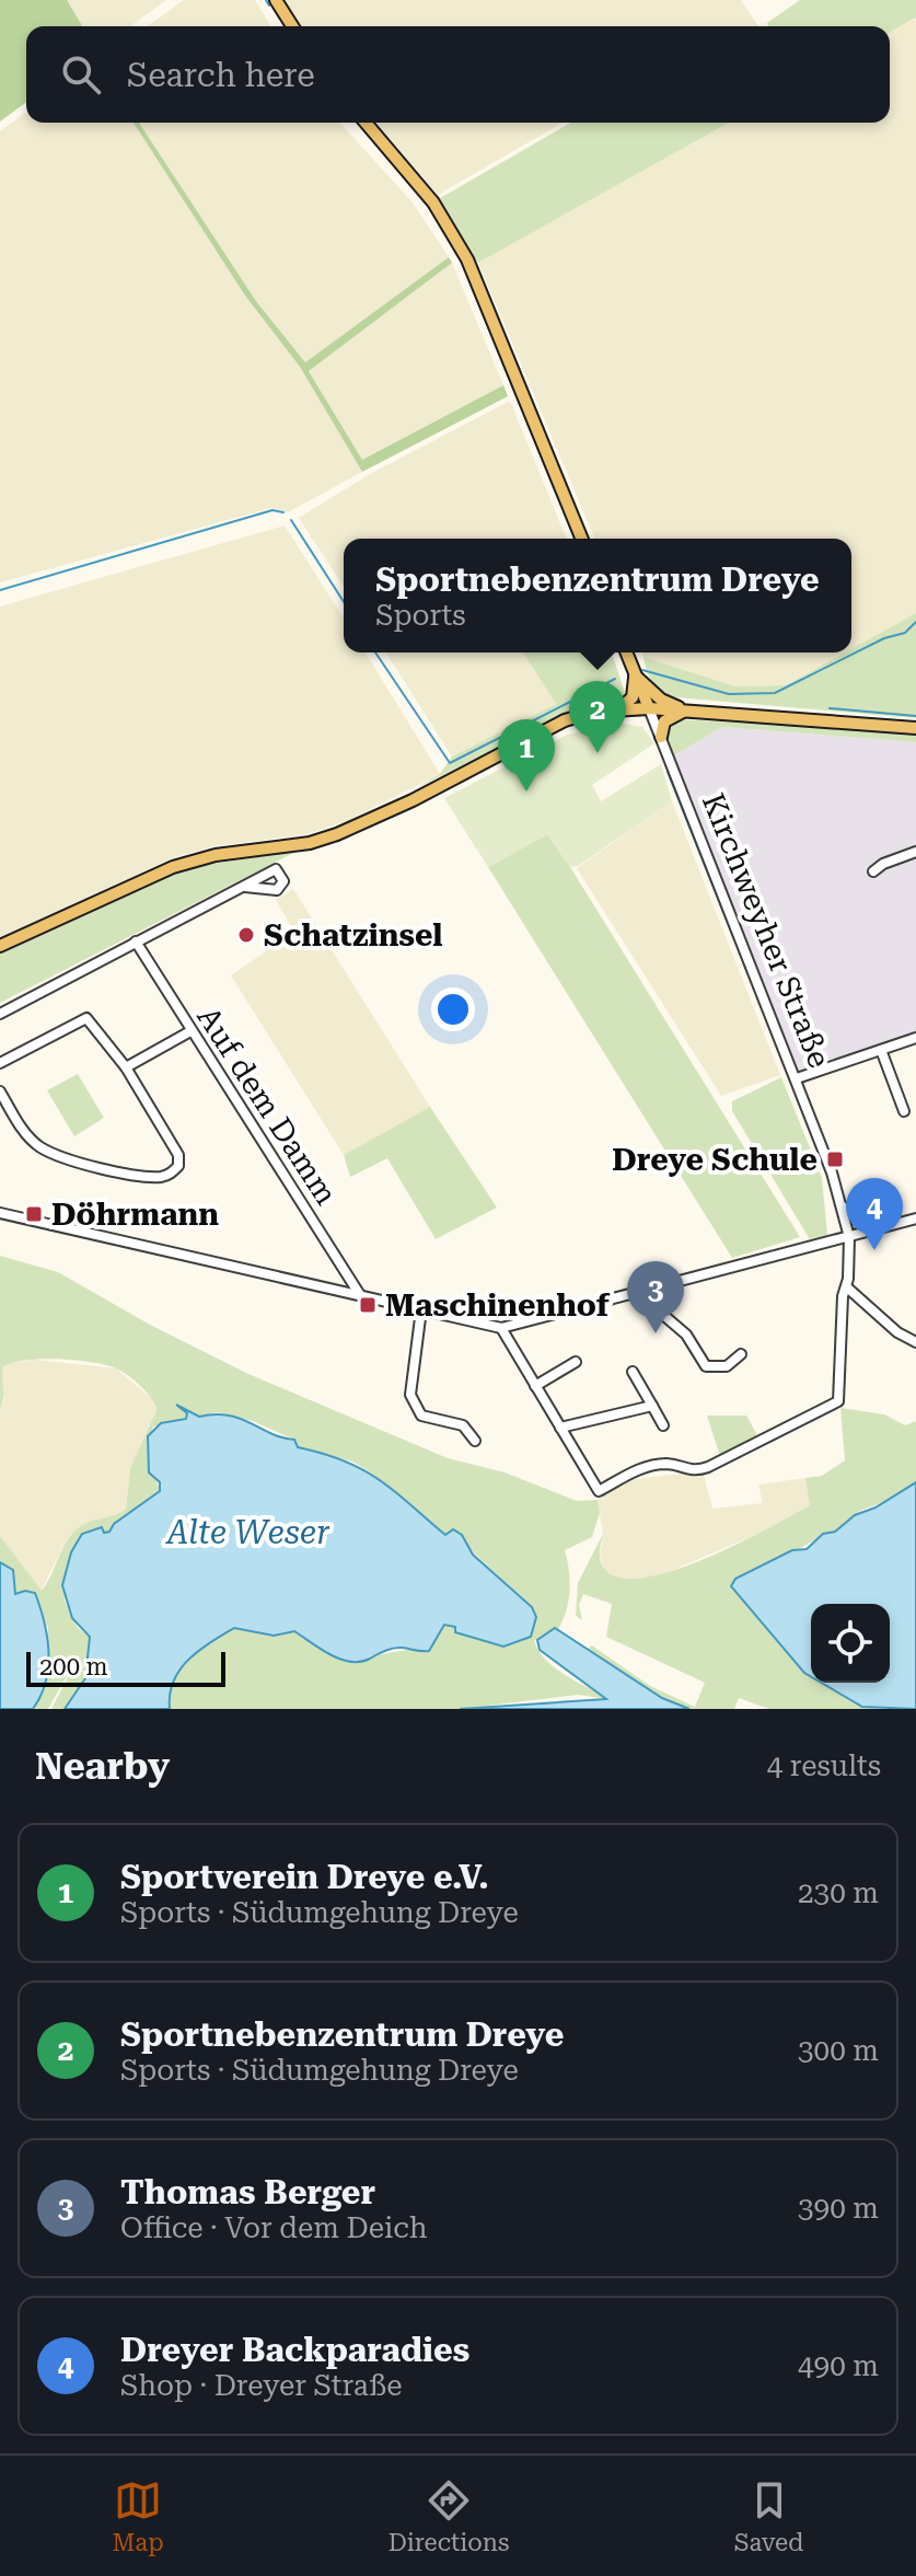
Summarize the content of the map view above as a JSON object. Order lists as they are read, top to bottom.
{
  "streets": {
    "main road": ["Kirchweyher Straße"],
    "street": ["Auf dem Damm"]
  },
  "water": ["Alte Weser"],
  "places": {
    "other": ["Schatzinsel"],
    "transit": ["Dreye Schule", "Döhrmann", "Maschinenhof"]
  },
  "scale_bar": "200 m",
  "page": {
    "search": "Search here",
    "popup": ["Sportnebenzentrum Dreye", "Sports"],
    "pins": [
      "2",
      "1",
      "4",
      "3"
    ],
    "scale": "200 m",
    "heading": ["Nearby", "4 results"],
    "list": [
      {
        "mark": "1",
        "name": "Sportverein Dreye e.V.",
        "note": "Sports · Südumgehung Dreye",
        "value": "230 m"
      },
      {
        "mark": "2",
        "name": "Sportnebenzentrum Dreye",
        "note": "Sports · Südumgehung Dreye",
        "value": "300 m"
      },
      {
        "mark": "3",
        "name": "Thomas Berger",
        "note": "Office · Vor dem Deich",
        "value": "390 m"
      },
      {
        "mark": "4",
        "name": "Dreyer Backparadies",
        "note": "Shop · Dreyer Straße",
        "value": "490 m"
      }
    ],
    "nav": ["Map", "Directions", "Saved"]
  }
}
